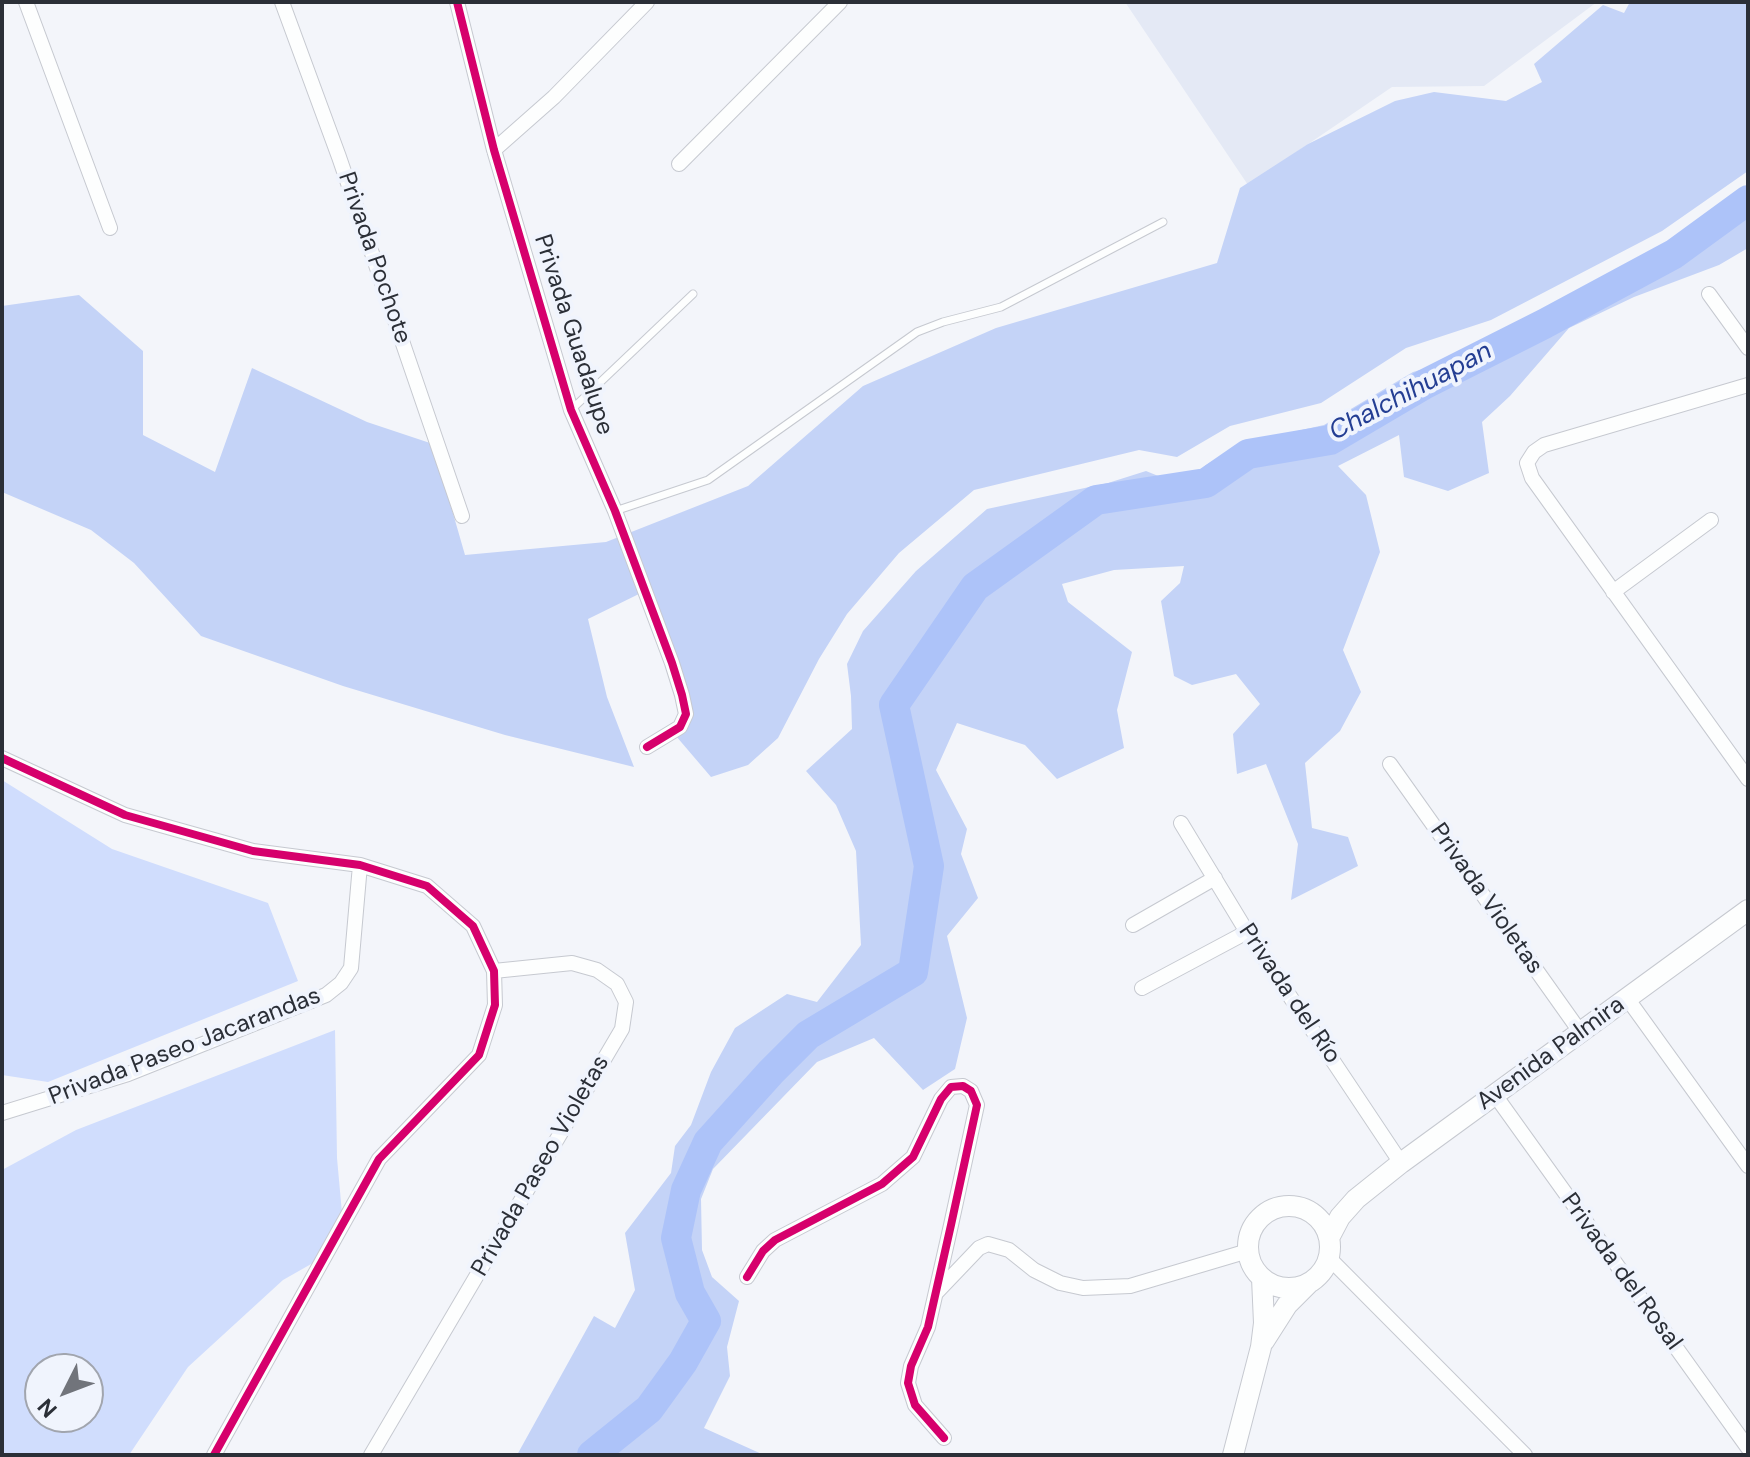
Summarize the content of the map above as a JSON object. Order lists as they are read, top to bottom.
{
  "streets": {
    "main road": ["Avenida Palmira"],
    "street": [
      "Privada Pochote",
      "Privada Guadalupe",
      "Privada Violetas",
      "Privada del Río",
      "Privada Paseo Jacarandas",
      "Privada Paseo Violetas",
      "Privada del Rosal"
    ]
  },
  "crossings": [
    ["Privada Violetas", "Avenida Palmira"],
    ["Privada del Río", "Avenida Palmira"],
    ["Avenida Palmira", "Privada del Rosal"]
  ],
  "water": ["Chalchihuapan"],
  "north": "bottom left"
}
